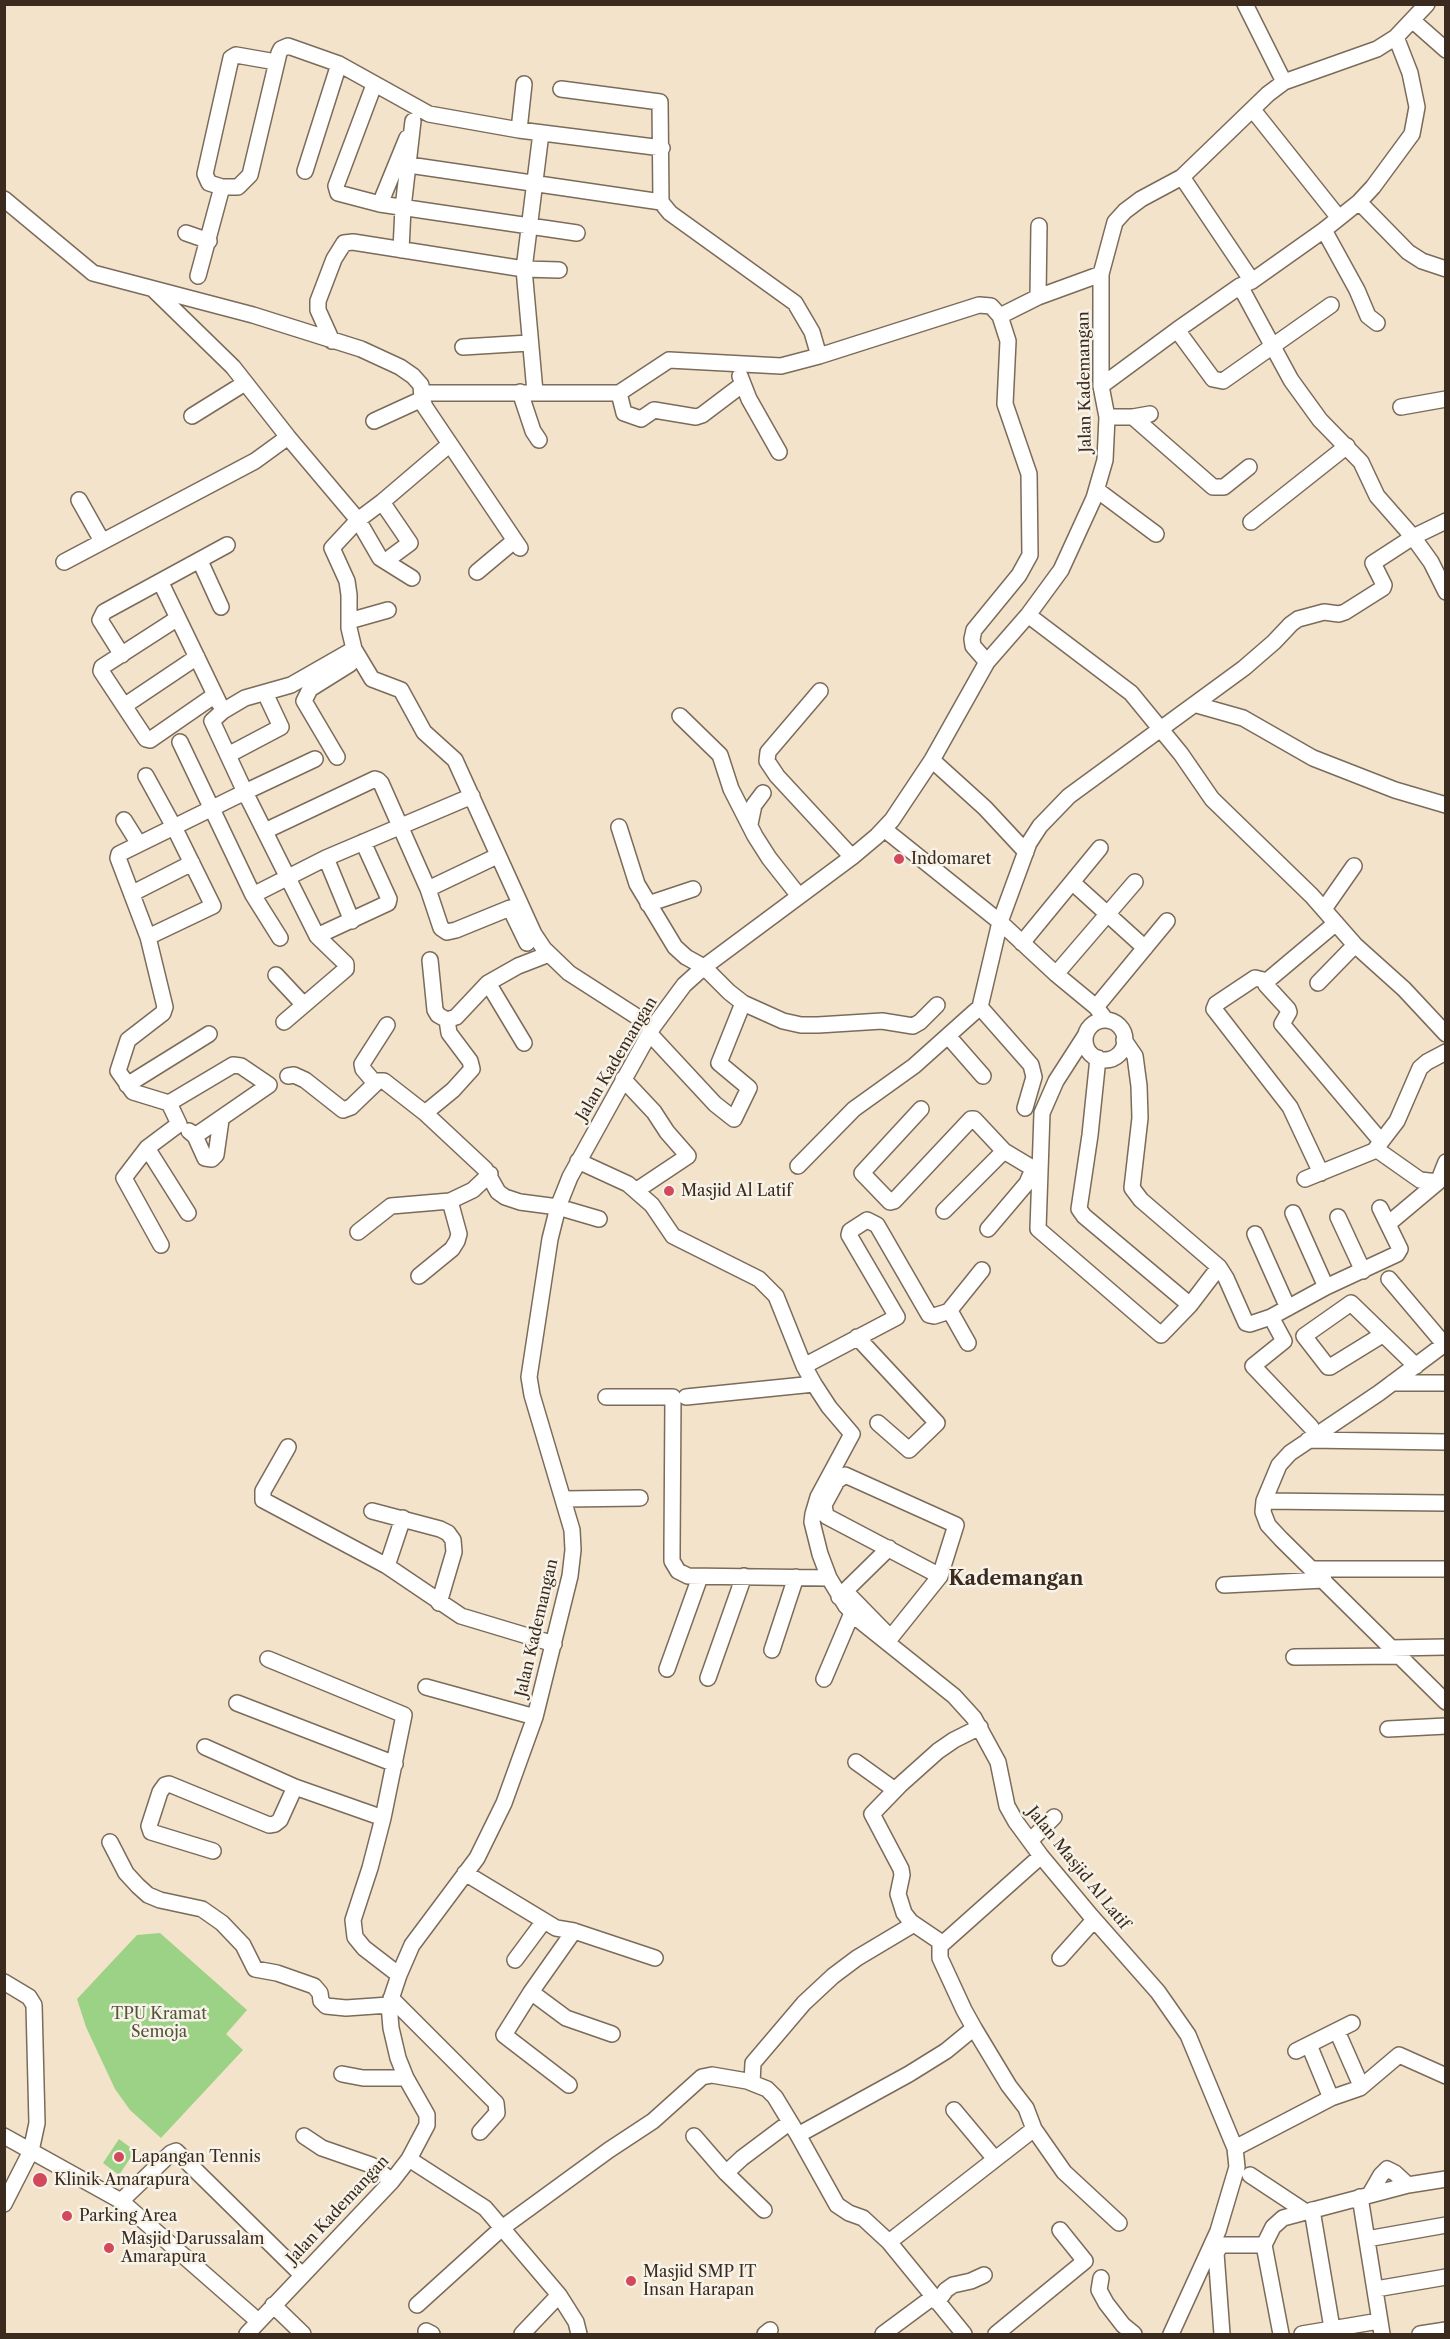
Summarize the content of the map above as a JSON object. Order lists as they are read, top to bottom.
{
  "streets": {
    "street": ["Jalan Kademangan", "Jalan Masjid Al Latif"]
  },
  "crossings": [
    ["Jalan Kademangan", "Jalan Masjid Al Latif"]
  ],
  "districts": ["Kademangan"],
  "parks": ["TPU Kramat Semoja"],
  "places": [
    "Indomaret",
    "Masjid Al Latif",
    "Lapangan Tennis",
    "Klinik Amarapura",
    "Parking Area",
    "Masjid Darussalam Amarapura",
    "Masjid SMP IT Insan Harapan"
  ]
}
